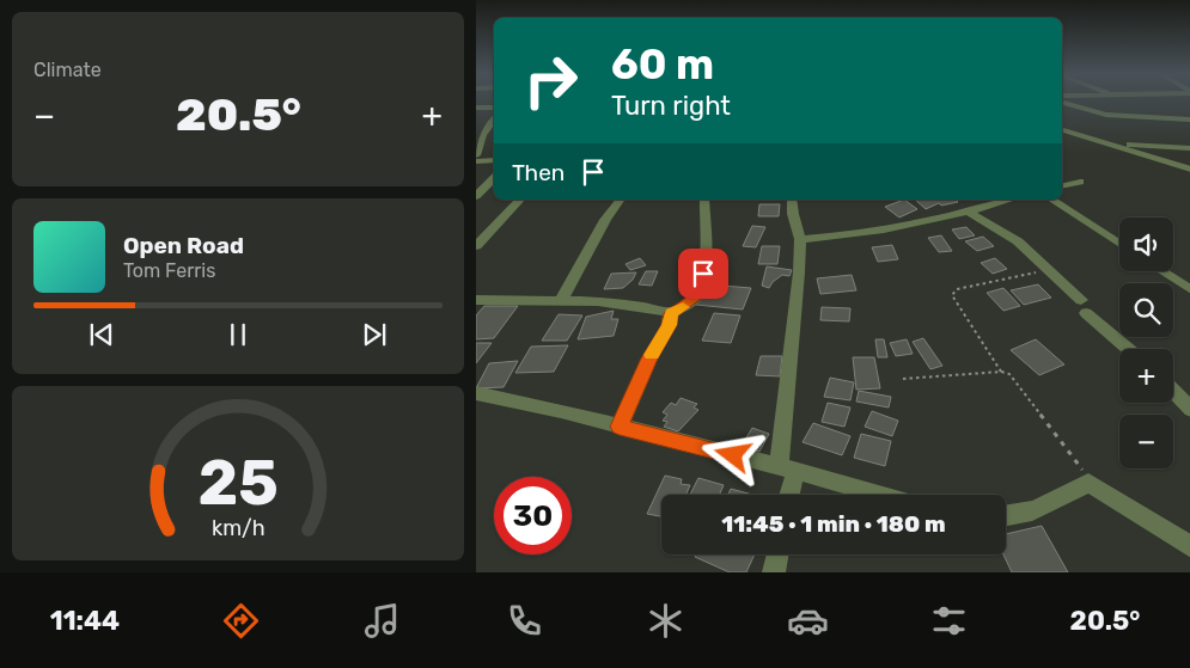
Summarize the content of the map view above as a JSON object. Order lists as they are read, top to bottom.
{
  "page": {
    "tile": "Climate",
    "turn": ["60 m", "Turn right"],
    "heat": ["−", "20.5°", "+"],
    "then": "Then",
    "map_buttons": ["+", "−"],
    "song": ["Open Road", "Tom Ferris"],
    "limit": "30",
    "trip": "11:45 · 1 min · 180 m",
    "tabs": ["11:44", "20.5°"],
    "gauge": ["25", "km/h"]
  }
}
